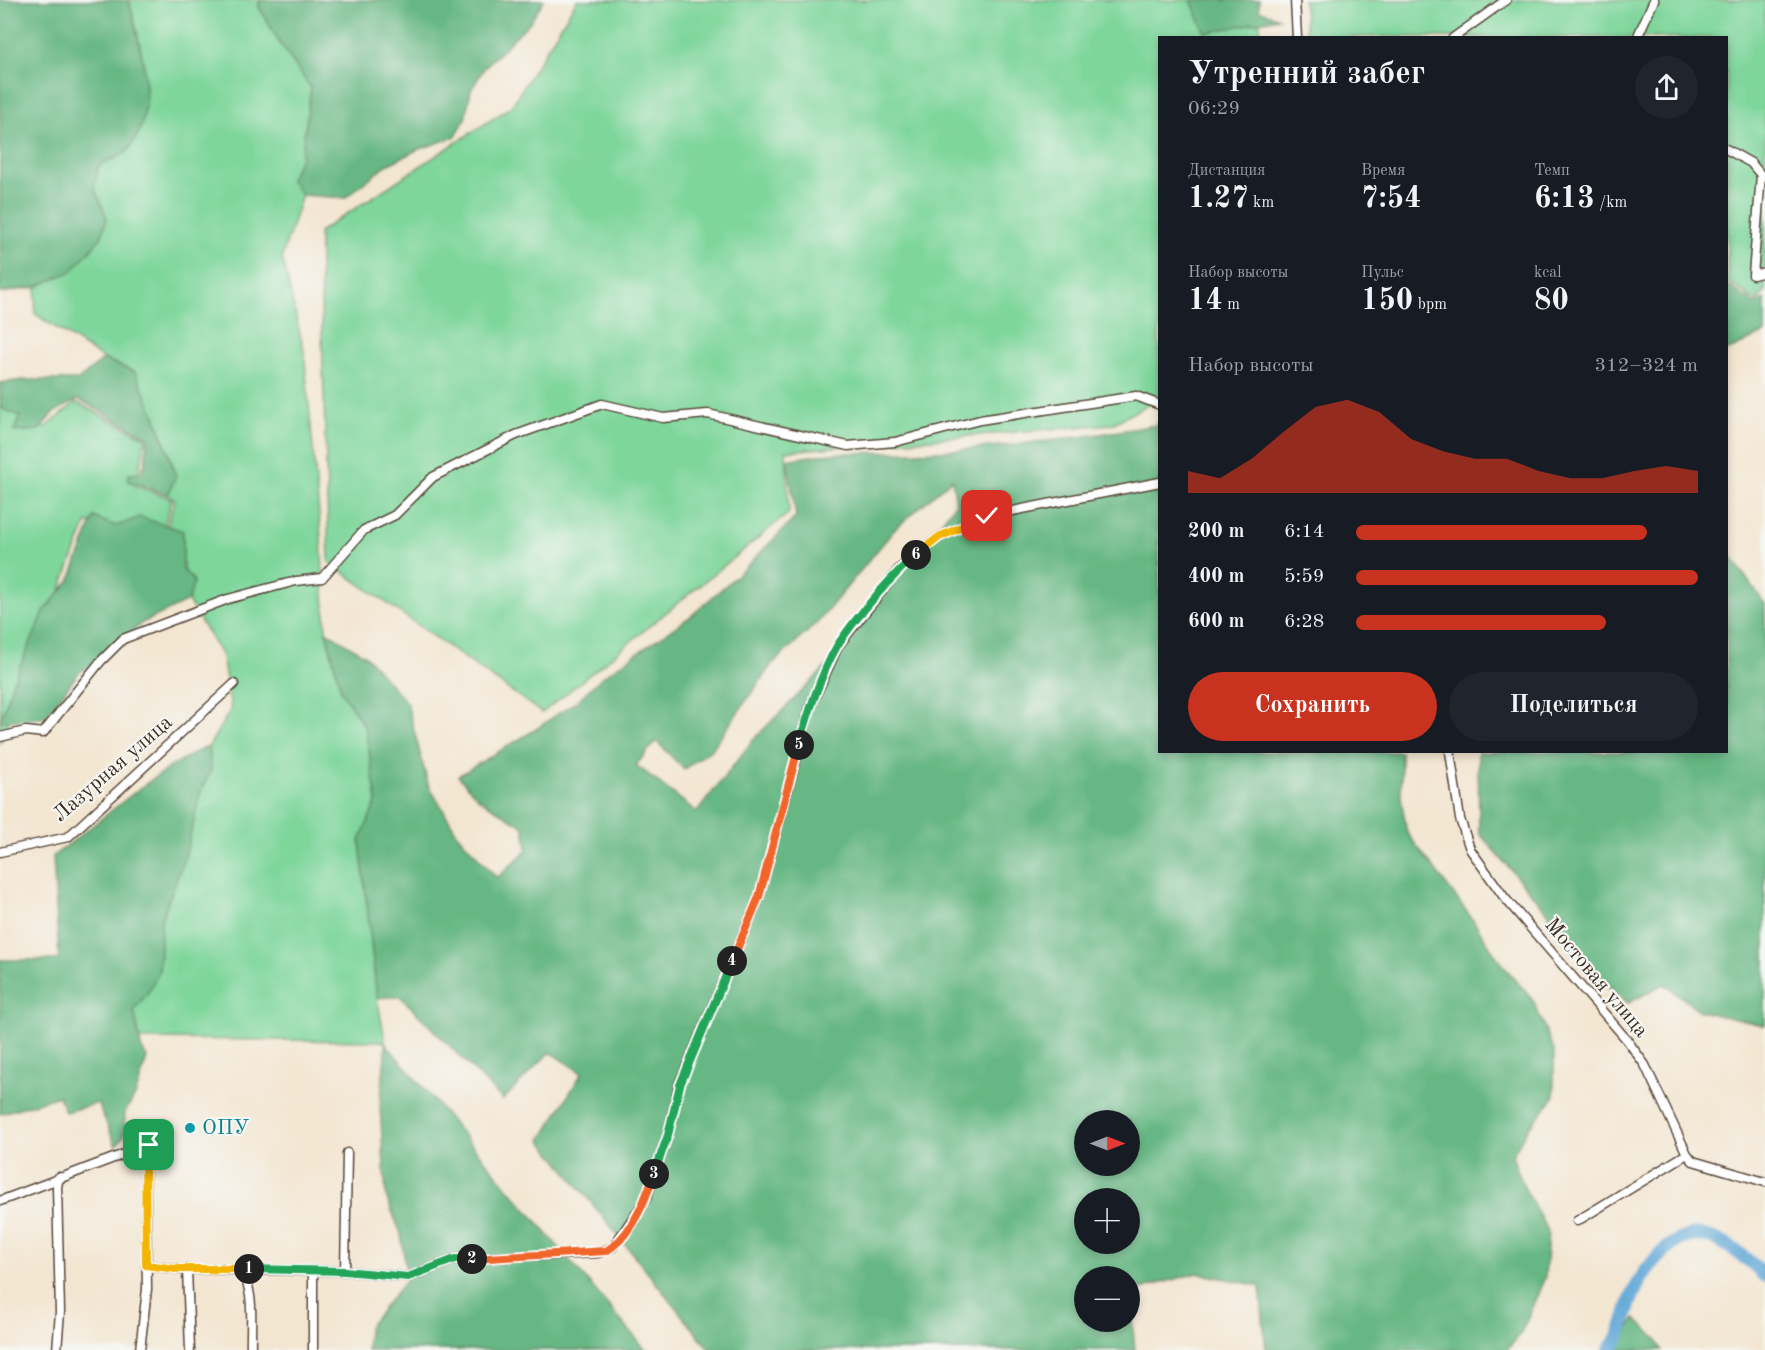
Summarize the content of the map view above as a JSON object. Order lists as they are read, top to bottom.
{
  "streets": {
    "street": ["Лазурная улица", "Мостовая улица"]
  },
  "places": ["ОПУ"],
  "north": "right",
  "page": {
    "heading": ["Утренний забег", "06:29"],
    "stats": [
      ["Дистанция", "1.27 km"],
      ["Время", "7:54"],
      ["Темп", "6:13 /km"],
      ["Набор высоты", "14 m"],
      ["Пульс", "150 bpm"],
      ["kcal", "80"]
    ],
    "chart": ["Набор высоты", "312–324 m"],
    "list": [
      {
        "name": "200 m",
        "note": "6:14"
      },
      {
        "name": "400 m",
        "note": "5:59"
      },
      {
        "name": "600 m",
        "note": "6:28"
      }
    ],
    "pins": [
      "6",
      "5",
      "4",
      "3",
      "2",
      "1"
    ],
    "buttons": ["Сохранить", "Поделиться"],
    "map_buttons": ["+", "−"]
  }
}
